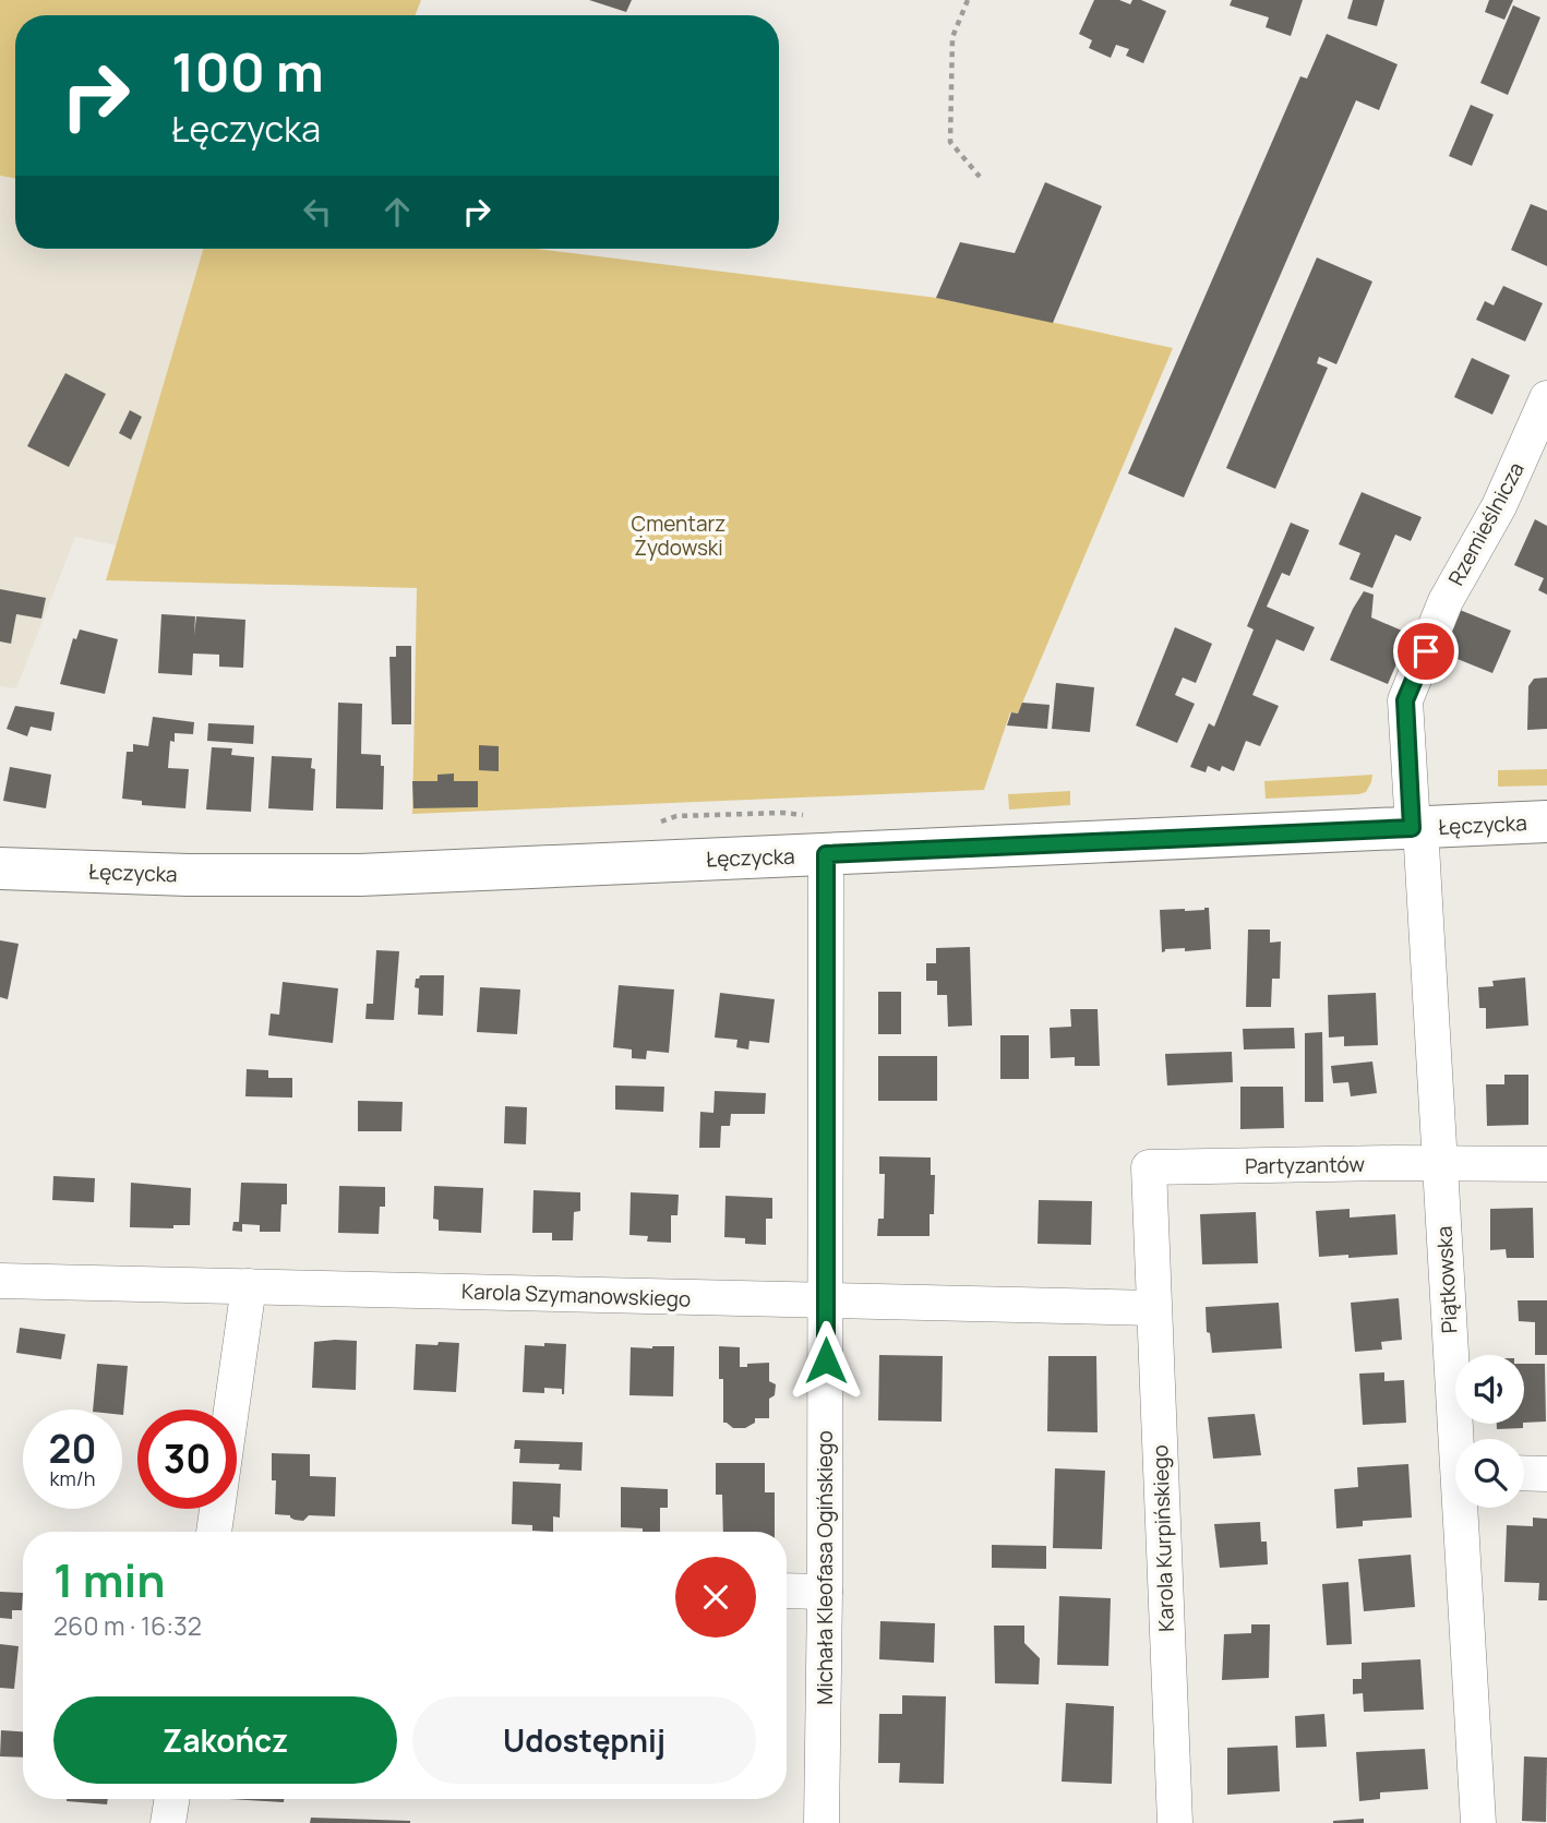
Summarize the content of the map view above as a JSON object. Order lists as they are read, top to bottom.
{
  "streets": {
    "main road": ["Łęczycka"],
    "street": [
      "Rzemieślnicza",
      "Partyzantów",
      "Piątkowska",
      "Karola Szymanowskiego",
      "Karola Kurpińskiego",
      "Michała Kleofasa Ogińskiego"
    ]
  },
  "crossings": [
    ["Rzemieślnicza", "Łęczycka"],
    ["Rzemieślnicza", "Piątkowska"],
    ["Łęczycka", "Piątkowska"],
    ["Łęczycka", "Michała Kleofasa Ogińskiego"],
    ["Partyzantów", "Piątkowska"],
    ["Partyzantów", "Karola Kurpińskiego"],
    ["Karola Szymanowskiego", "Karola Kurpińskiego"],
    ["Karola Szymanowskiego", "Michała Kleofasa Ogińskiego"]
  ],
  "parks": ["Cmentarz Żydowski"],
  "page": {
    "turn": ["100 m", "Łęczycka"],
    "speed": "20 km/h",
    "limit": "30",
    "heading": ["1 min", "260 m · 16:32"],
    "buttons": ["Zakończ", "Udostępnij"]
  }
}
